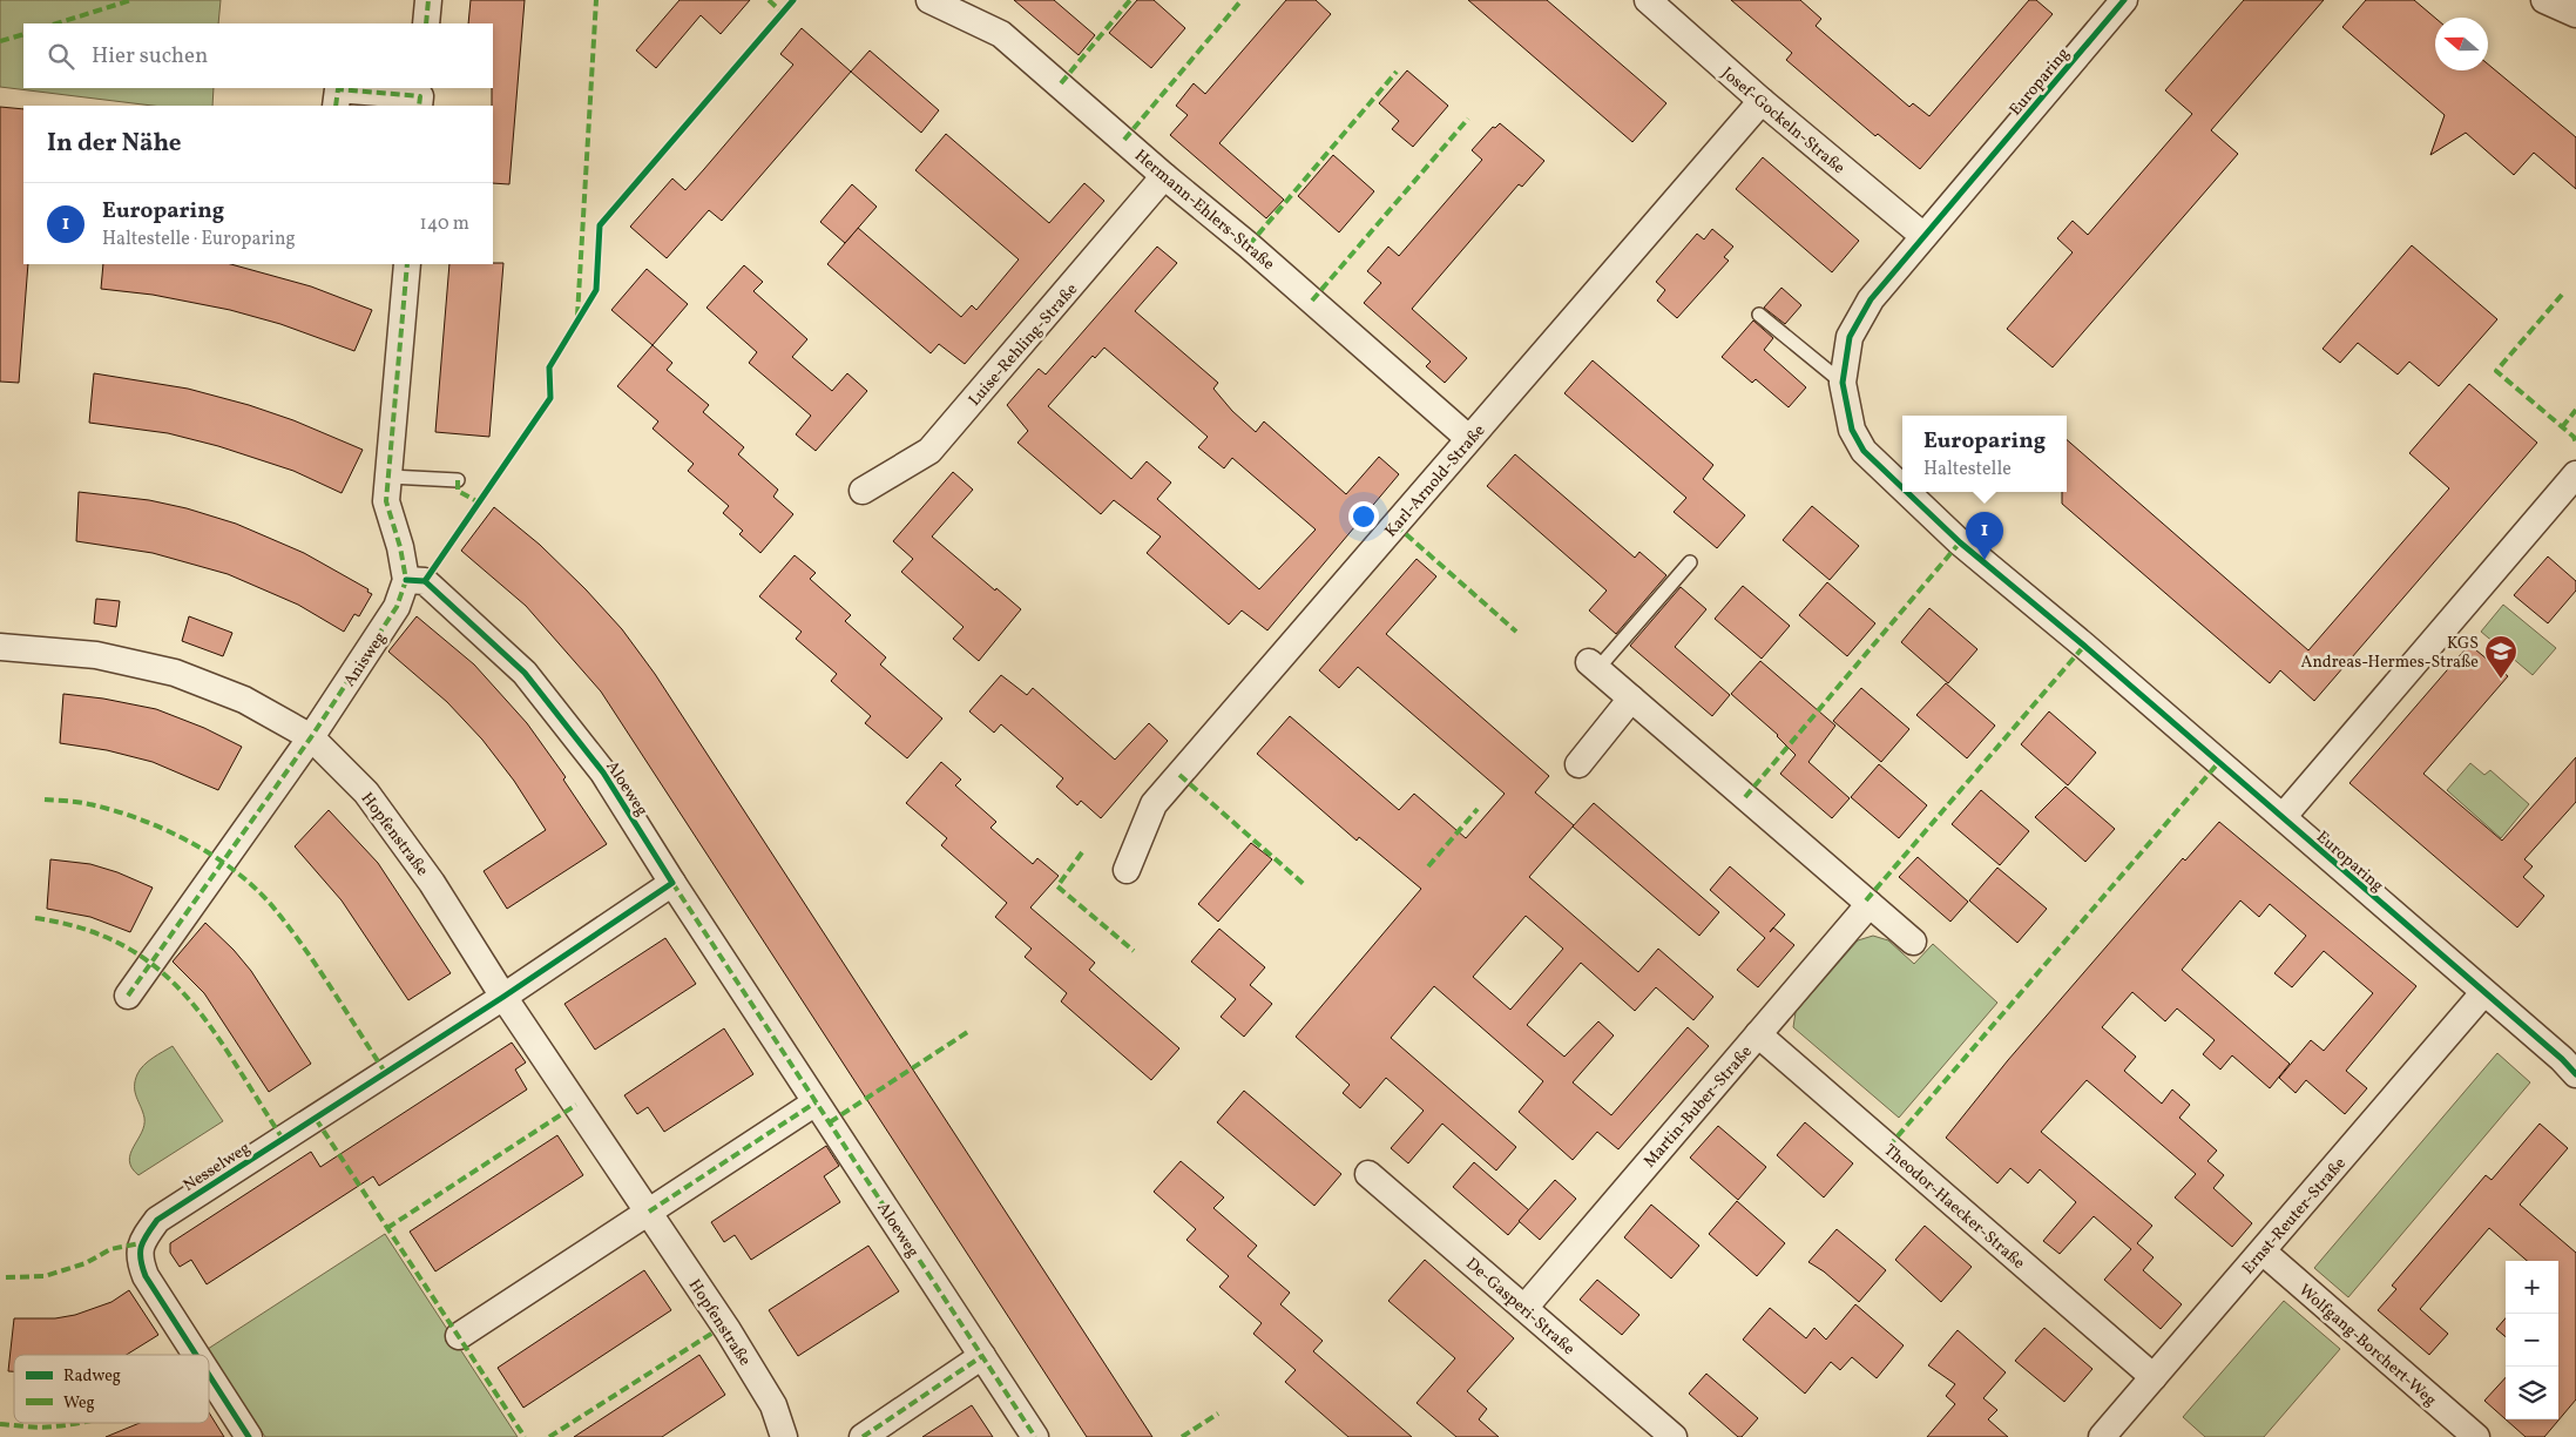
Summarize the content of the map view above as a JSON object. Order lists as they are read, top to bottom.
{
  "streets": {
    "street": [
      "Europaring",
      "Josef-Gockeln-Straße",
      "Hermann-Ehlers-Straße",
      "Luise-Rehling-Straße",
      "Karl-Arnold-Straße",
      "Anisweg",
      "Aloeweg",
      "Hopfenstraße",
      "Martin-Buber-Straße",
      "Nesselweg",
      "Theodor-Haecker-Straße",
      "Ernst-Reuter-Straße",
      "De-Gasperi-Straße",
      "Wolfgang-Borchert-Weg"
    ]
  },
  "crossings": [
    ["Europaring", "Josef-Gockeln-Straße"],
    ["Europaring", "Ernst-Reuter-Straße"],
    ["Josef-Gockeln-Straße", "Karl-Arnold-Straße"],
    ["Hermann-Ehlers-Straße", "Luise-Rehling-Straße"],
    ["Hermann-Ehlers-Straße", "Karl-Arnold-Straße"],
    ["Anisweg", "Aloeweg"],
    ["Anisweg", "Hopfenstraße"],
    ["Hopfenstraße", "Nesselweg"],
    ["Martin-Buber-Straße", "Theodor-Haecker-Straße"],
    ["Martin-Buber-Straße", "De-Gasperi-Straße"],
    ["Theodor-Haecker-Straße", "Ernst-Reuter-Straße"],
    ["Ernst-Reuter-Straße", "Wolfgang-Borchert-Weg"]
  ],
  "places": {
    "school or university": ["KGS Andreas-Hermes-Straße"]
  },
  "legend": ["Radweg", "Weg"],
  "north": "left",
  "page": {
    "search": "Hier suchen",
    "heading": "In der Nähe",
    "list": [
      {
        "mark": "1",
        "name": "Europaring",
        "note": "Haltestelle · Europaring",
        "value": "140 m"
      }
    ],
    "popup": ["Europaring", "Haltestelle"],
    "pins": "1",
    "map_buttons": ["+", "−"]
  }
}
